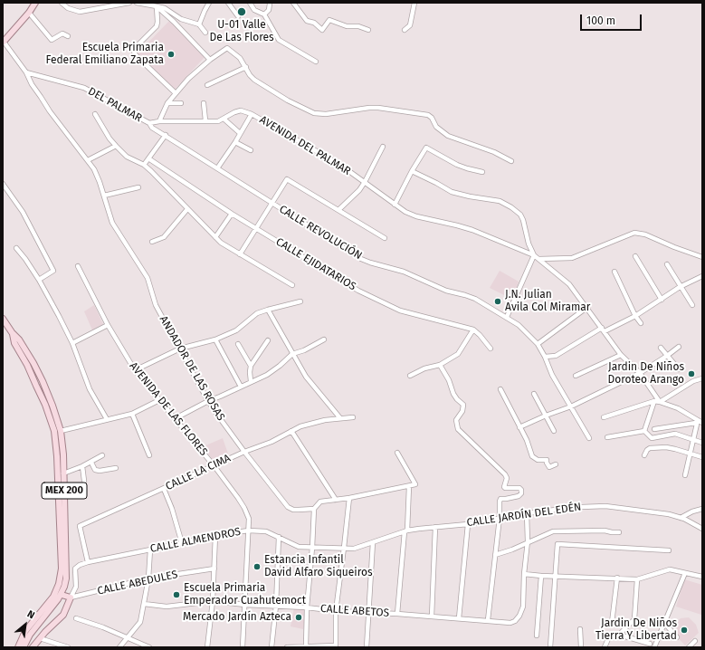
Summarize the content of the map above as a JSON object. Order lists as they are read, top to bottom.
{
  "streets": {
    "main road": ["MEX 200"],
    "street": [
      "DEL PALMAR",
      "AVENIDA DEL PALMAR",
      "CALLE REVOLUCIÓN",
      "CALLE EJIDATARIOS",
      "ANDADOR DE LAS ROSAS",
      "AVENIDA DE LAS FLORES",
      "CALLE LA CIMA",
      "CALLE JARDÍN DEL EDÉN",
      "CALLE ALMENDROS",
      "CALLE ABEDULES",
      "CALLE ABETOS"
    ]
  },
  "crossings": [
    ["DEL PALMAR", "AVENIDA DEL PALMAR"],
    ["DEL PALMAR", "CALLE REVOLUCIÓN"],
    ["DEL PALMAR", "ANDADOR DE LAS ROSAS"],
    ["ANDADOR DE LAS ROSAS", "CALLE LA CIMA"],
    ["AVENIDA DE LAS FLORES", "CALLE LA CIMA"],
    ["AVENIDA DE LAS FLORES", "CALLE ALMENDROS"],
    ["AVENIDA DE LAS FLORES", "CALLE ABETOS"],
    ["CALLE LA CIMA", "CALLE ALMENDROS"],
    ["CALLE JARDÍN DEL EDÉN", "CALLE ALMENDROS"],
    ["CALLE ALMENDROS", "CALLE ABEDULES"]
  ],
  "places": [
    "U-01 Valle De Las Flores",
    "Escuela Primaria Federal Emiliano Zapata",
    "J.N. Julian Avila Col Miramar",
    "Jardin De Niños Doroteo Arango",
    "Estancia Infantil David Alfaro Siqueiros",
    "Escuela Primaria Emperador Cuahutemoct",
    "Mercado Jardín Azteca",
    "Jardin De Niños Tierra Y Libertad"
  ],
  "scale_bar": "100 m",
  "north": "top right"
}
